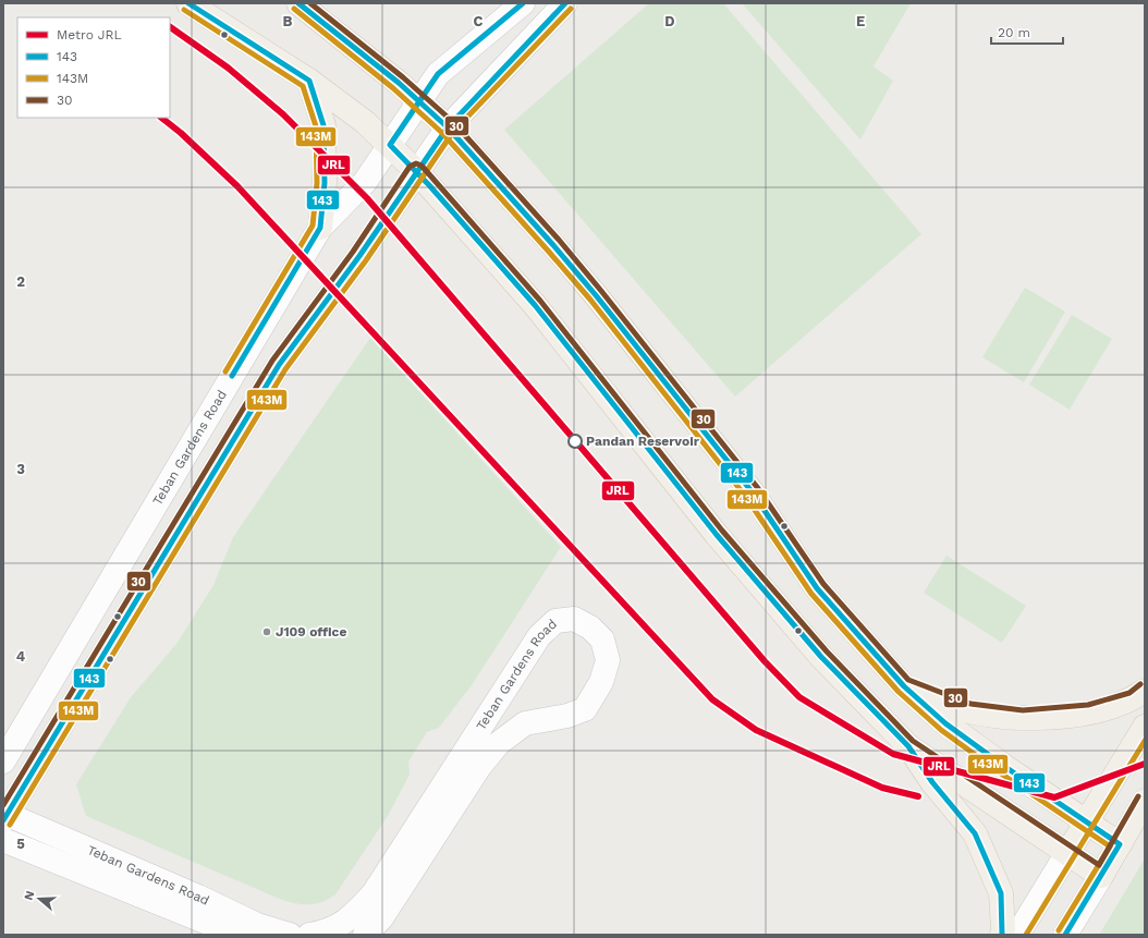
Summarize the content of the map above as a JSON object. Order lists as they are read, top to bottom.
{
  "streets": {
    "street": ["Teban Gardens Road"]
  },
  "places": ["Pandan Reservoir", "J109 office"],
  "lines": [
    "transit line 143",
    "transit line 30",
    "transit line 143M",
    "metro line JRL"
  ],
  "legend": [
    "Metro JRL",
    "143",
    "143M",
    "30"
  ],
  "scale_bar": "20 m",
  "north": "left",
  "grid": {
    "columns": [
      "B",
      "C",
      "D",
      "E"
    ],
    "rows": [
      "2",
      "3",
      "4",
      "5"
    ]
  }
}
